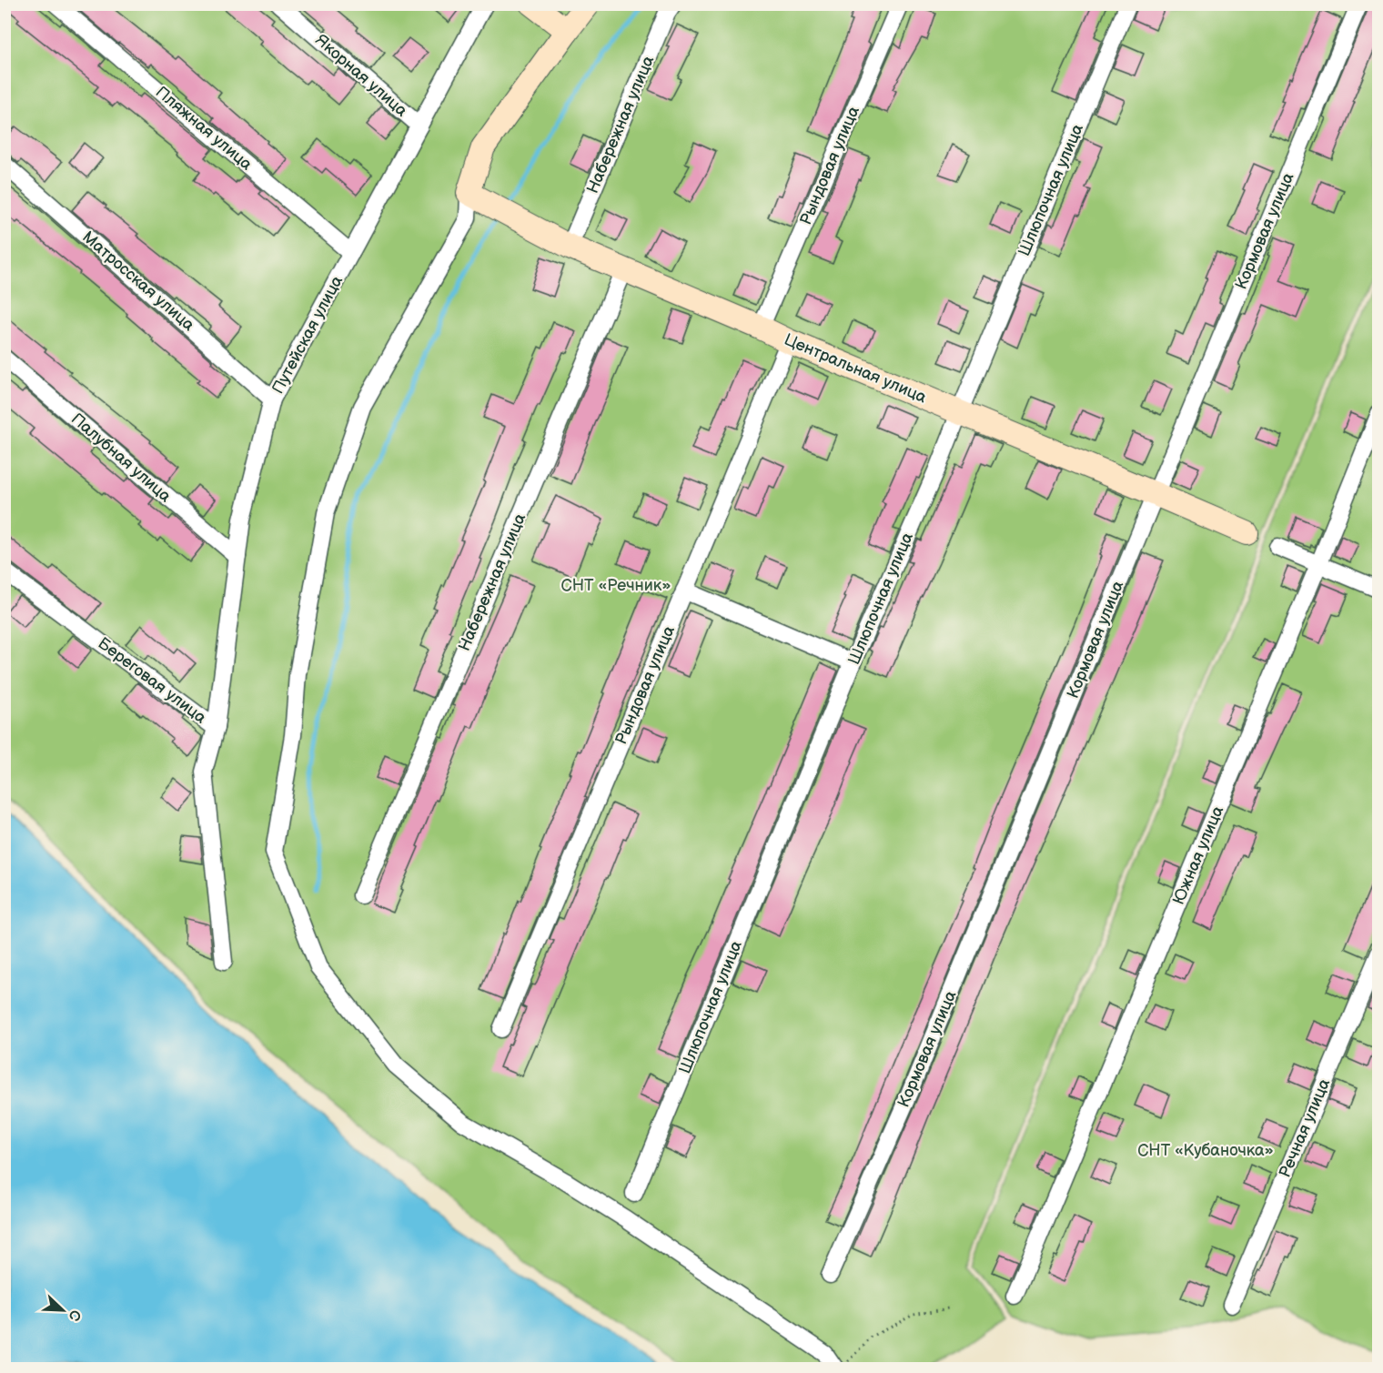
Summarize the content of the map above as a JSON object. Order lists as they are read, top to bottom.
{
  "streets": {
    "street": [
      "Якорная улица",
      "Набережная улица",
      "Пляжная улица",
      "Рындовая улица",
      "Шлюпочная улица",
      "Кормовая улица",
      "Матросская улица",
      "Путейская улица",
      "Центральная улица",
      "Палубная улица",
      "Береговая улица",
      "Южная улица",
      "Речная улица"
    ]
  },
  "crossings": [
    ["Якорная улица", "Путейская улица"],
    ["Набережная улица", "Центральная улица"],
    ["Пляжная улица", "Путейская улица"],
    ["Рындовая улица", "Центральная улица"],
    ["Шлюпочная улица", "Центральная улица"],
    ["Кормовая улица", "Центральная улица"],
    ["Матросская улица", "Путейская улица"],
    ["Путейская улица", "Палубная улица"],
    ["Путейская улица", "Береговая улица"]
  ],
  "parks": ["СНТ «Речник»", "СНТ «Кубаночка»"],
  "north": "bottom right"
}
